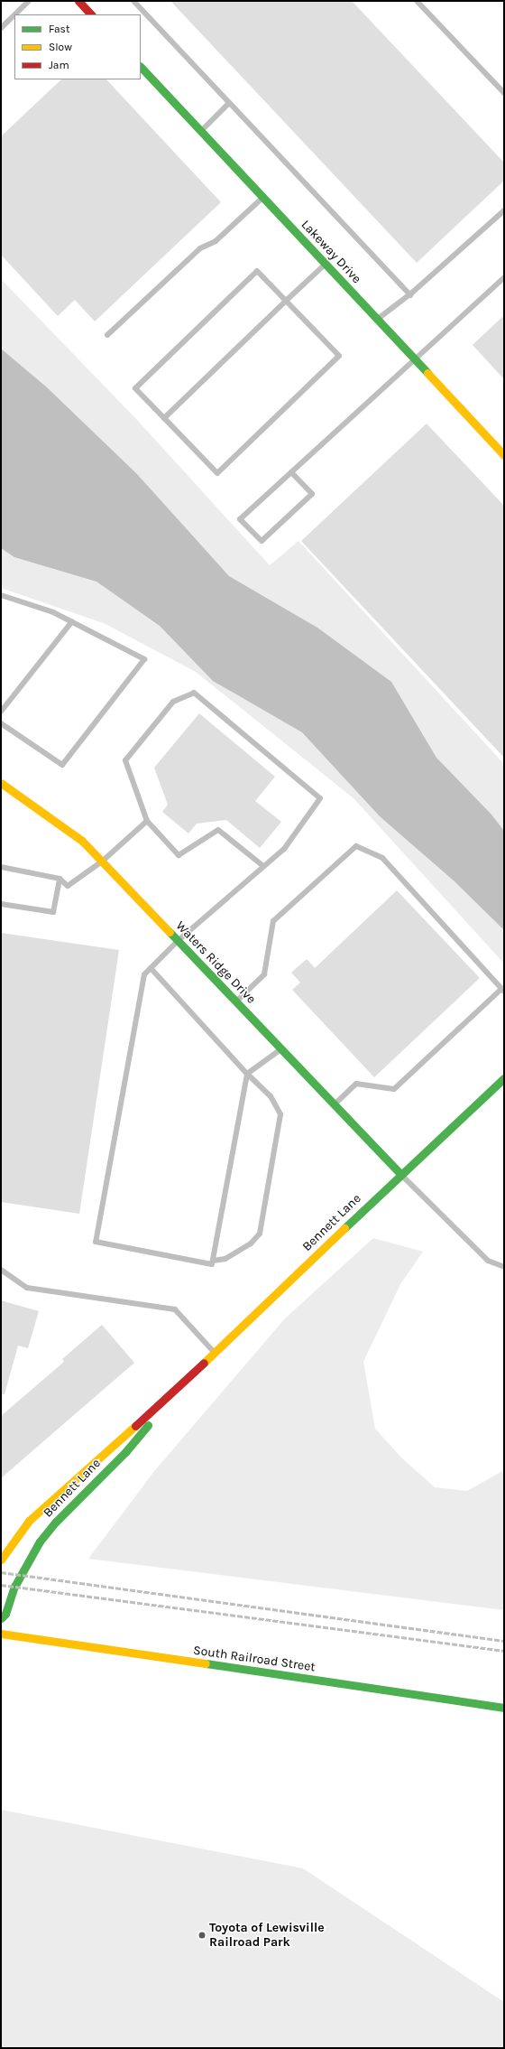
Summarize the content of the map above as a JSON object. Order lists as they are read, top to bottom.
{
  "streets": {
    "street": [
      "Lakeway Drive",
      "Waters Ridge Drive",
      "Bennett Lane",
      "South Railroad Street"
    ]
  },
  "crossings": [
    ["Waters Ridge Drive", "Bennett Lane"]
  ],
  "places": ["Toyota of Lewisville Railroad Park"],
  "legend": ["Fast", "Slow", "Jam"]
}
